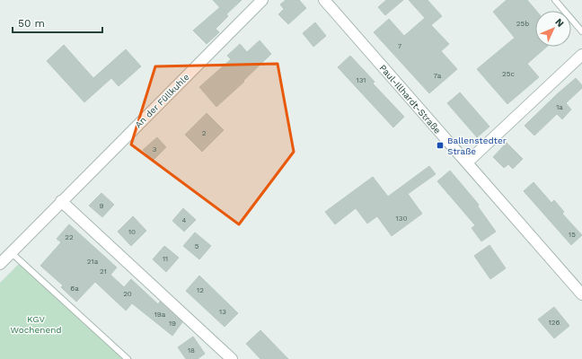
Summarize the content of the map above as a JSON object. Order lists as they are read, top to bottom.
{
  "streets": {
    "street": ["Paul-Illhardt-Straße", "An der Füllkuhle"]
  },
  "parks": ["KGV Wochenend"],
  "places": {
    "transit": ["Ballenstedter Straße"]
  },
  "house_numbers": [
    "25b",
    "7",
    "25c",
    "7a",
    "131",
    "1a",
    "2",
    "3",
    "9",
    "130",
    "4",
    "10",
    "15",
    "22",
    "5",
    "11",
    "21a",
    "21",
    "6a",
    "12",
    "20",
    "13",
    "19a",
    "126",
    "19",
    "18"
  ],
  "scale_bar": "50 m",
  "north": "top right"
}
